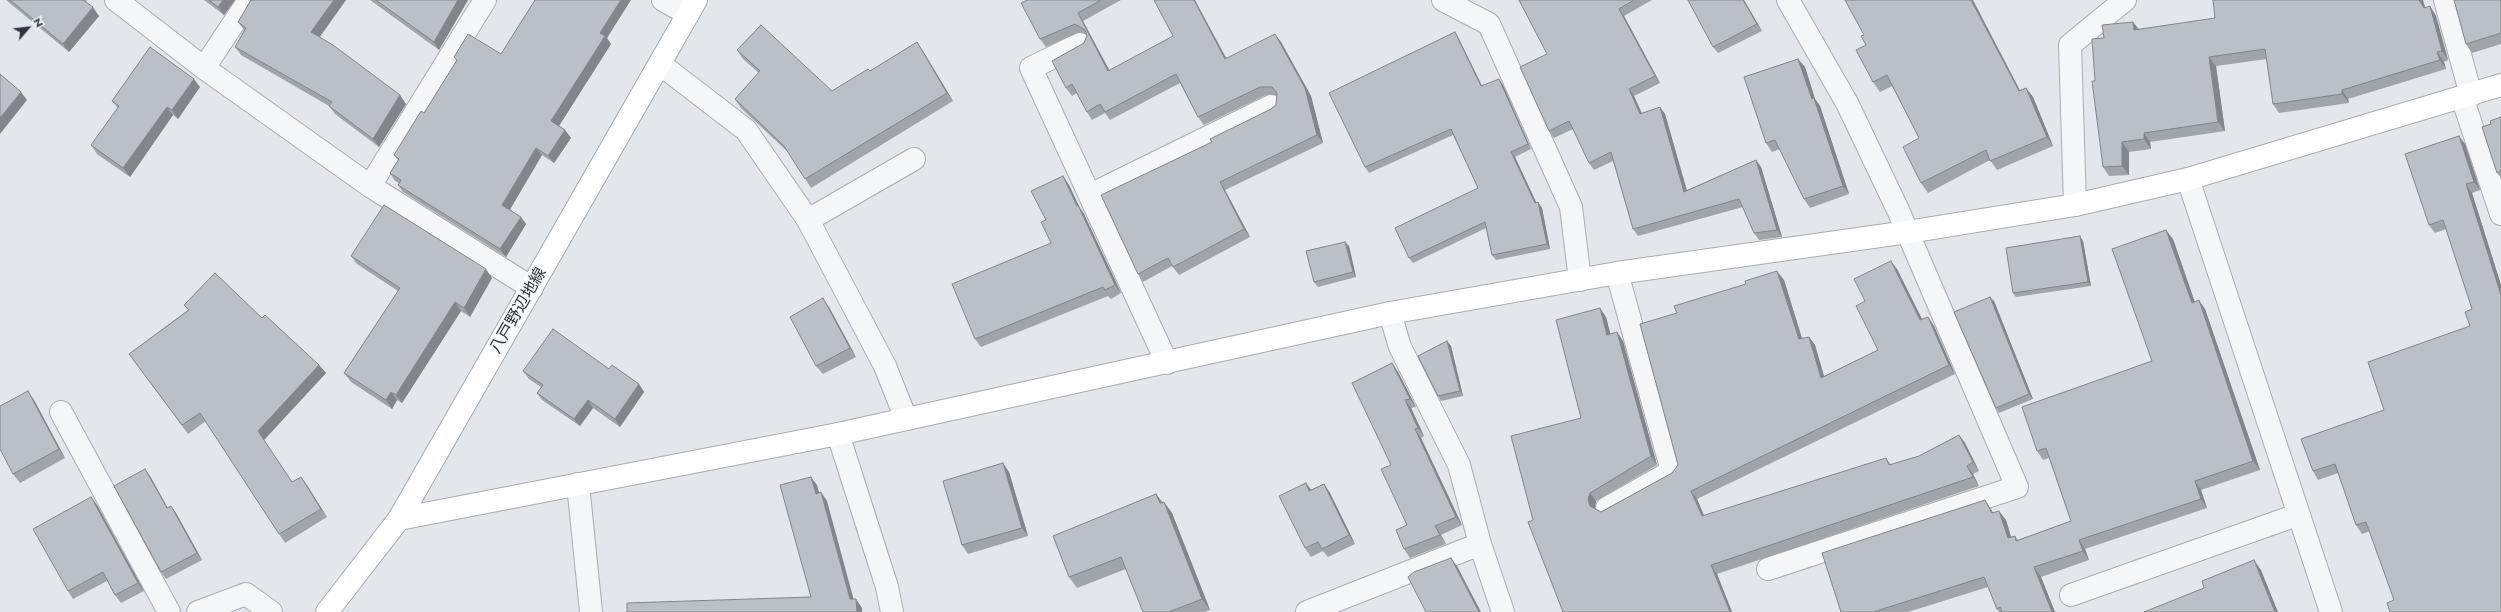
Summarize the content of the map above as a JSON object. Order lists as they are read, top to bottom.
{
  "streets": {
    "street": ["八戸野辺地線"]
  },
  "north": "top right"
}
